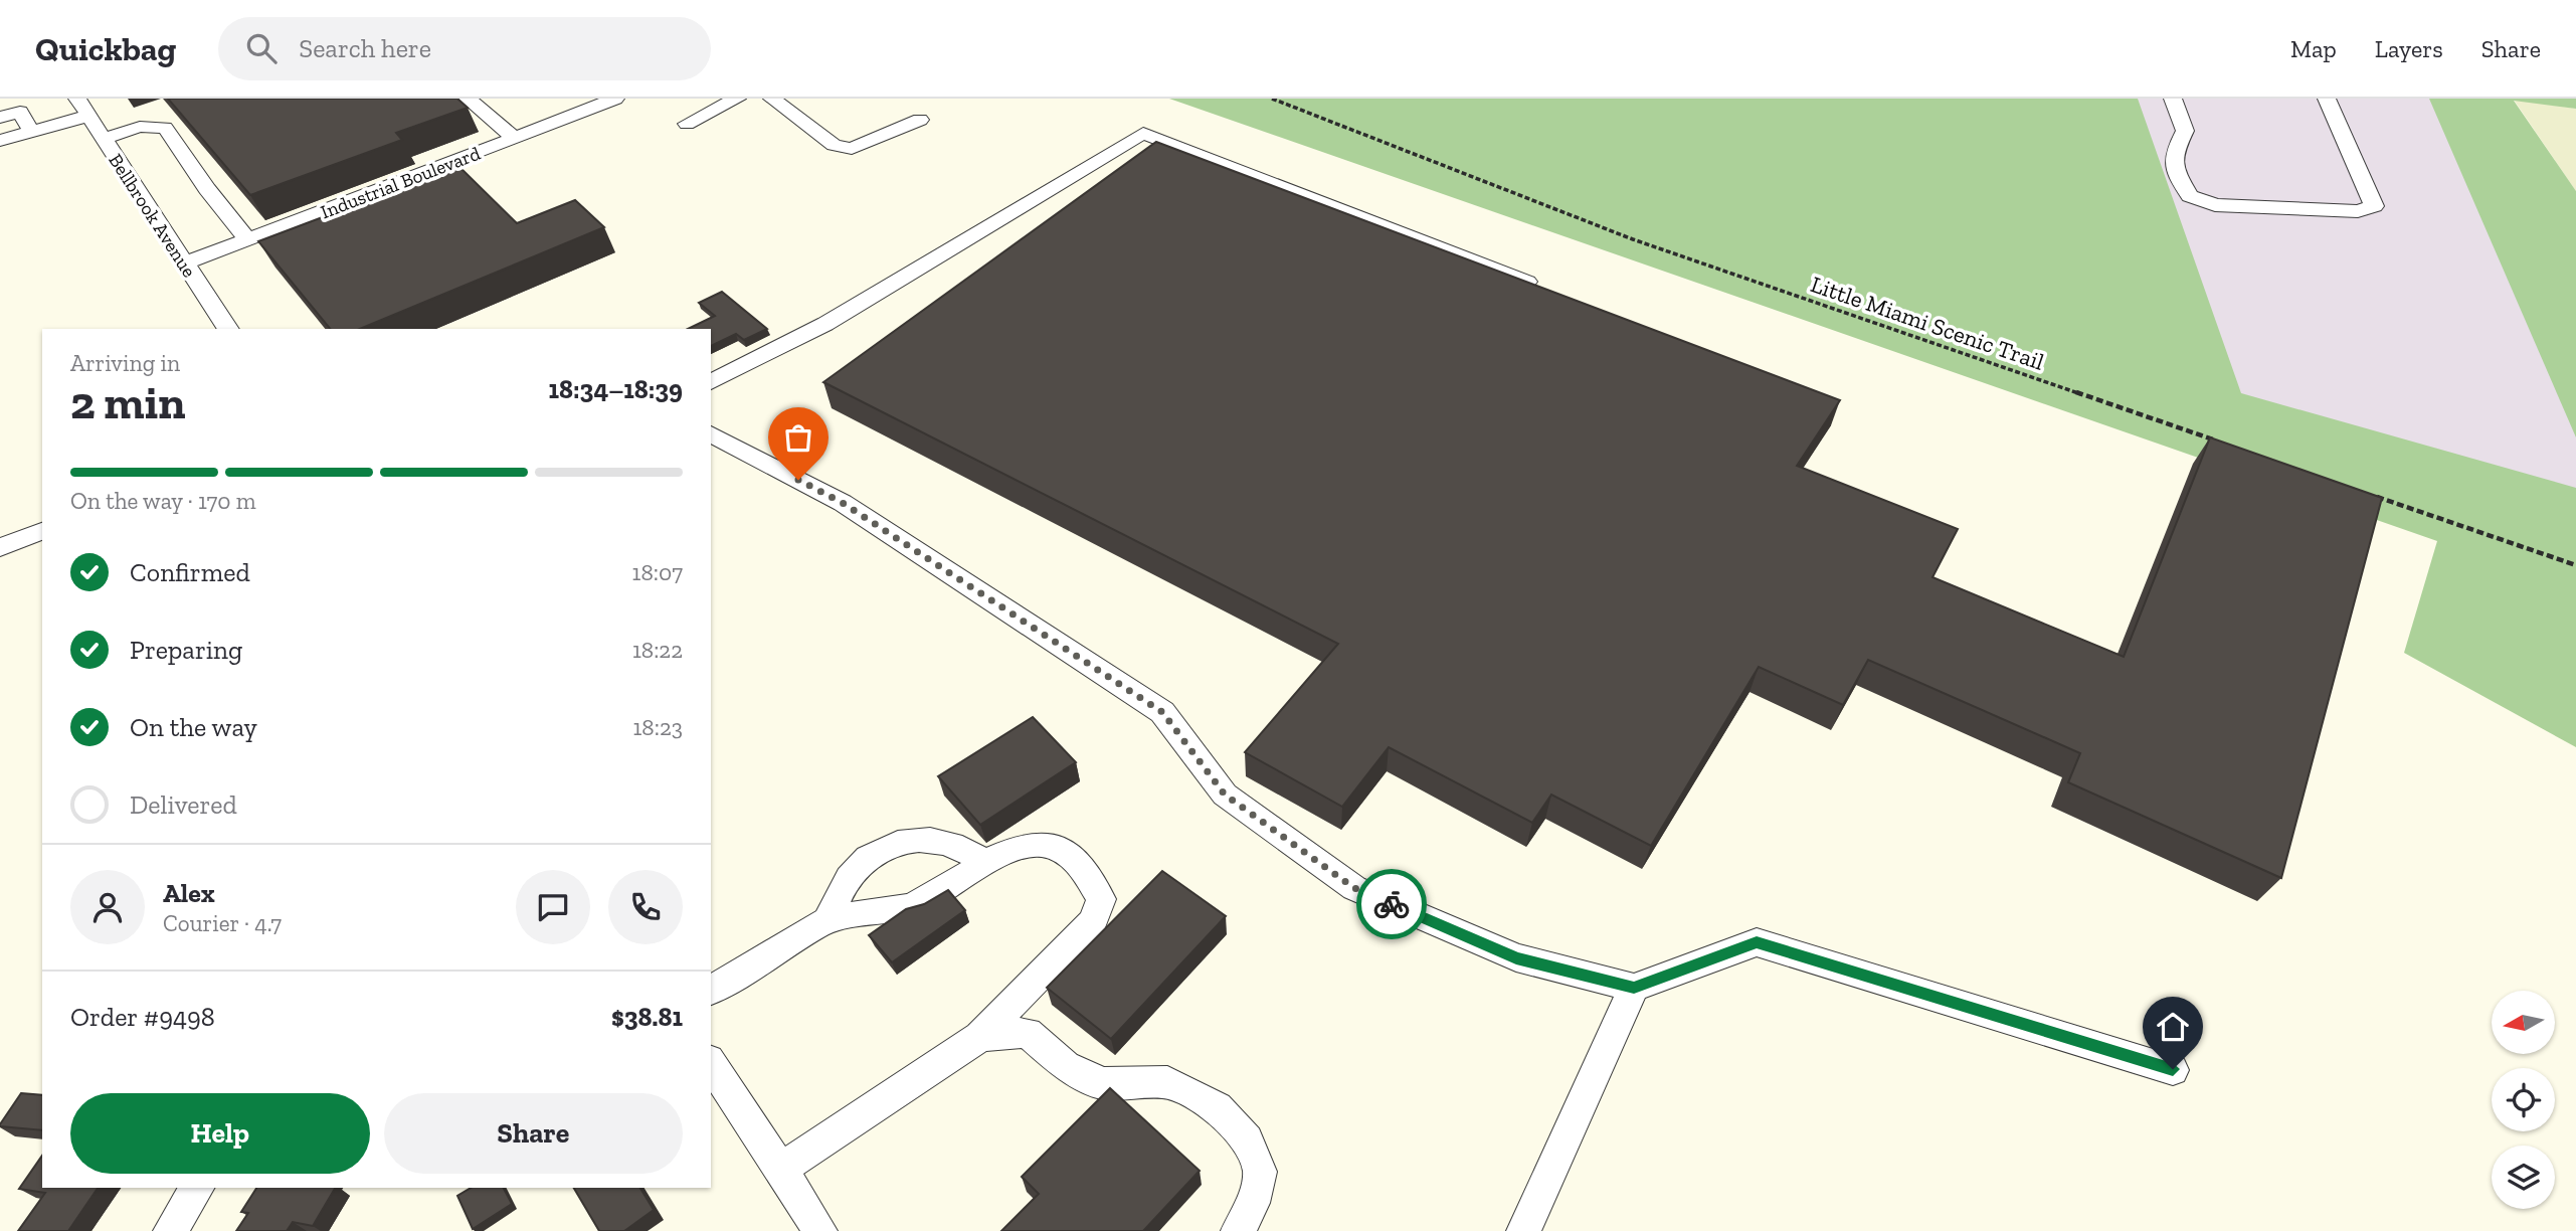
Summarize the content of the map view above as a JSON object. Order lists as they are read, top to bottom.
{
  "streets": {
    "street": ["Industrial Boulevard", "Bellbrook Avenue"],
    "path": ["Little Miami Scenic Trail"]
  },
  "crossings": [
    ["Industrial Boulevard", "Bellbrook Avenue"]
  ],
  "north": "left",
  "page": {
    "header": "Quickbag",
    "search": "Search here",
    "nav": ["Map", "Layers", "Share"],
    "heading": ["2 min", "Arriving in", "18:34–18:39"],
    "panel": [
      "Alex",
      "Courier · 4.7",
      "Order #9498",
      "$38.81"
    ],
    "bar": "On the way · 170 m",
    "list": [
      ["Confirmed", "18:07"],
      ["Preparing", "18:22"],
      ["On the way", "18:23"],
      "Delivered"
    ],
    "buttons": ["Help", "Share"]
  }
}
